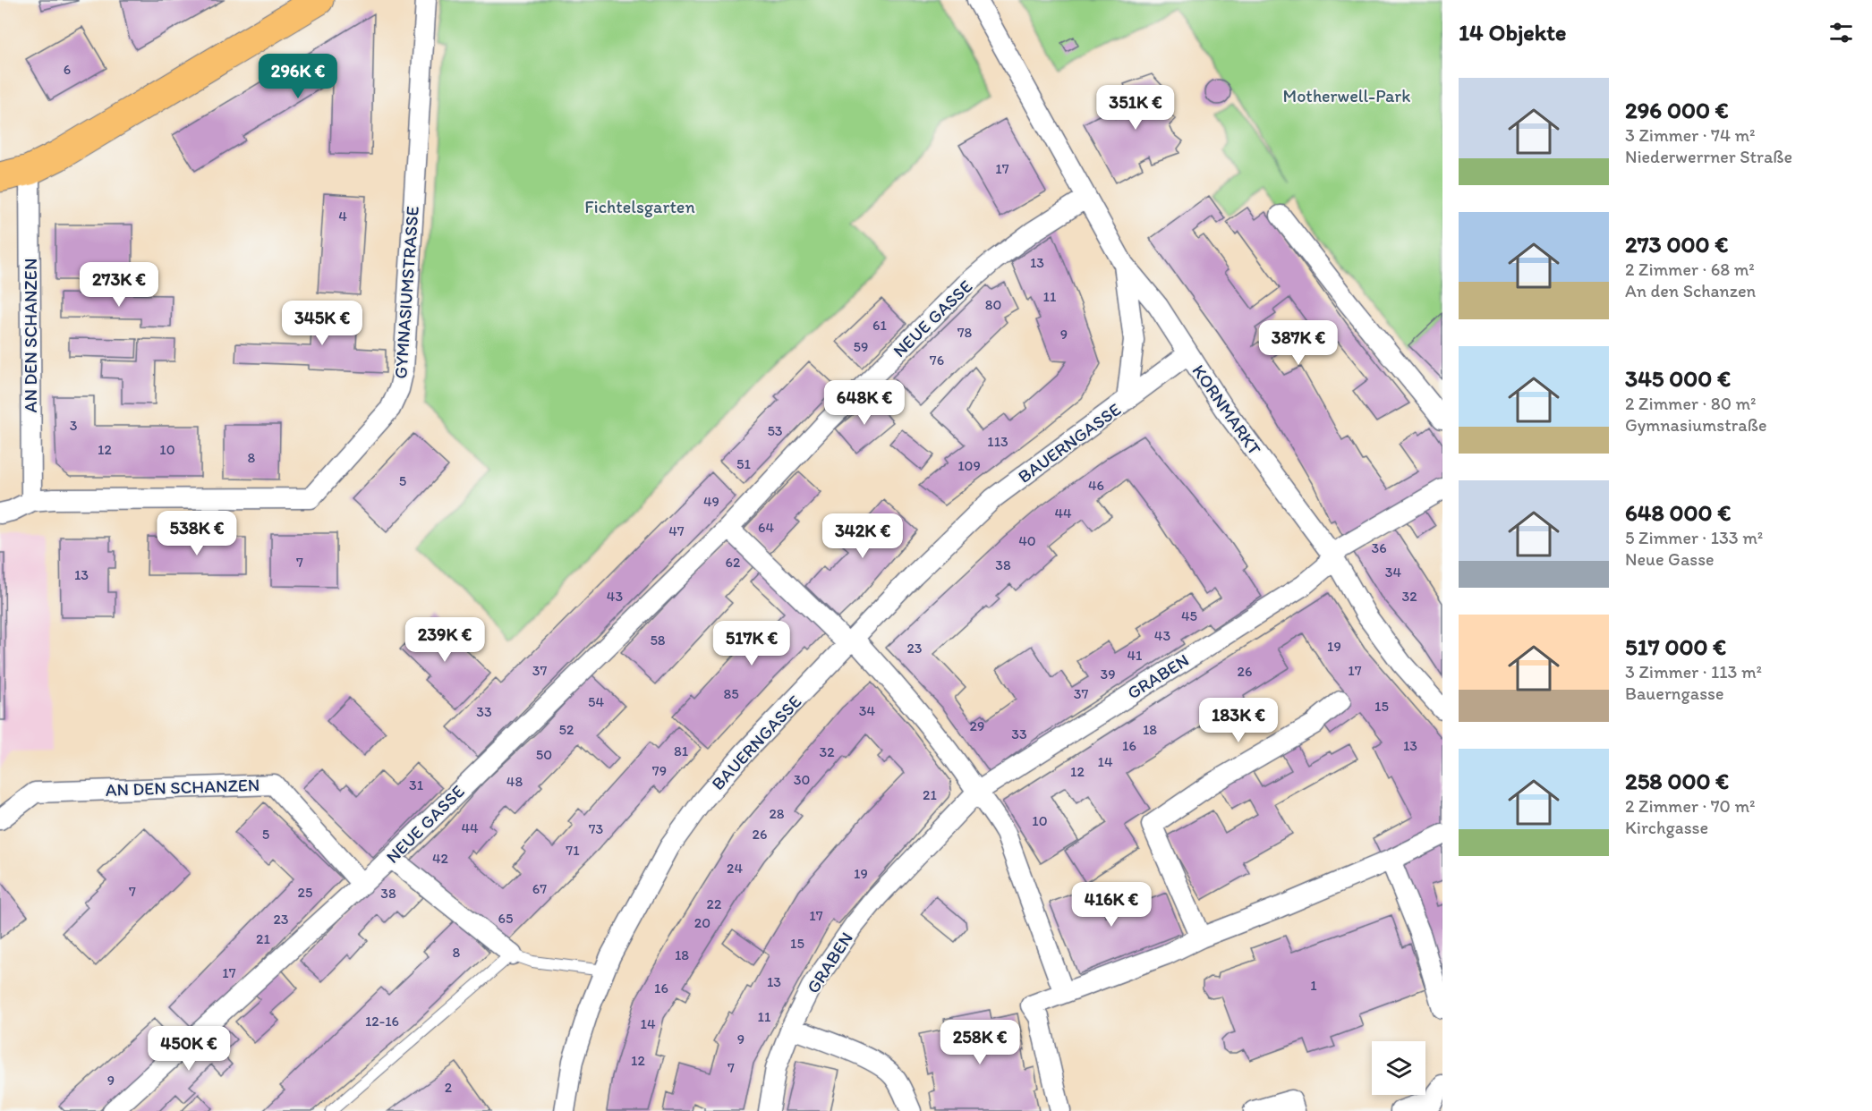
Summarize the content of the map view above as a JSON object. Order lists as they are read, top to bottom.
{
  "streets": {
    "street": [
      "GYMNASIUMSTRASSE",
      "NEUE GASSE",
      "AN DEN SCHANZEN",
      "KORNMARKT",
      "BAUERNGASSE",
      "GRABEN"
    ]
  },
  "crossings": [
    ["GYMNASIUMSTRASSE", "AN DEN SCHANZEN"],
    ["NEUE GASSE", "AN DEN SCHANZEN"],
    ["NEUE GASSE", "KORNMARKT"],
    ["KORNMARKT", "BAUERNGASSE"],
    ["KORNMARKT", "GRABEN"]
  ],
  "parks": ["Motherwell-Park", "Fichtelsgarten"],
  "house_numbers": [
    "6",
    "17",
    "4",
    "13",
    "11",
    "80",
    "61",
    "78",
    "9",
    "59",
    "76",
    "3",
    "53",
    "113",
    "12",
    "10",
    "8",
    "51",
    "109",
    "5",
    "46",
    "49",
    "44",
    "64",
    "47",
    "40",
    "36",
    "7",
    "62",
    "38",
    "34",
    "13",
    "43",
    "32",
    "45",
    "43",
    "58",
    "19",
    "23",
    "41",
    "37",
    "17",
    "26",
    "39",
    "85",
    "37",
    "54",
    "15",
    "34",
    "33",
    "29",
    "52",
    "18",
    "33",
    "16",
    "13",
    "81",
    "32",
    "50",
    "14",
    "79",
    "12",
    "30",
    "48",
    "31",
    "21",
    "28",
    "10",
    "44",
    "73",
    "5",
    "26",
    "71",
    "42",
    "24",
    "19",
    "67",
    "7",
    "25",
    "38",
    "22",
    "17",
    "65",
    "23",
    "20",
    "21",
    "15",
    "8",
    "18",
    "17",
    "13",
    "1",
    "16",
    "11",
    "12-16",
    "14",
    "9",
    "12",
    "7",
    "9",
    "2"
  ],
  "page": {
    "heading": "14 Objekte",
    "price": [
      "296K €",
      "351K €",
      "273K €",
      "345K €",
      "387K €",
      "648K €",
      "538K €",
      "342K €",
      "239K €",
      "517K €",
      "183K €",
      "416K €",
      "258K €",
      "450K €"
    ],
    "list": [
      {
        "name": "296 000 €",
        "note": "3 Zimmer · 74 m² · Niederwerrner Straße"
      },
      {
        "name": "273 000 €",
        "note": "2 Zimmer · 68 m² · An den Schanzen"
      },
      {
        "name": "345 000 €",
        "note": "2 Zimmer · 80 m² · Gymnasiumstraße"
      },
      {
        "name": "648 000 €",
        "note": "5 Zimmer · 133 m² · Neue Gasse"
      },
      {
        "name": "517 000 €",
        "note": "3 Zimmer · 113 m² · Bauerngasse"
      },
      {
        "name": "258 000 €",
        "note": "2 Zimmer · 70 m² · Kirchgasse"
      }
    ]
  }
}
